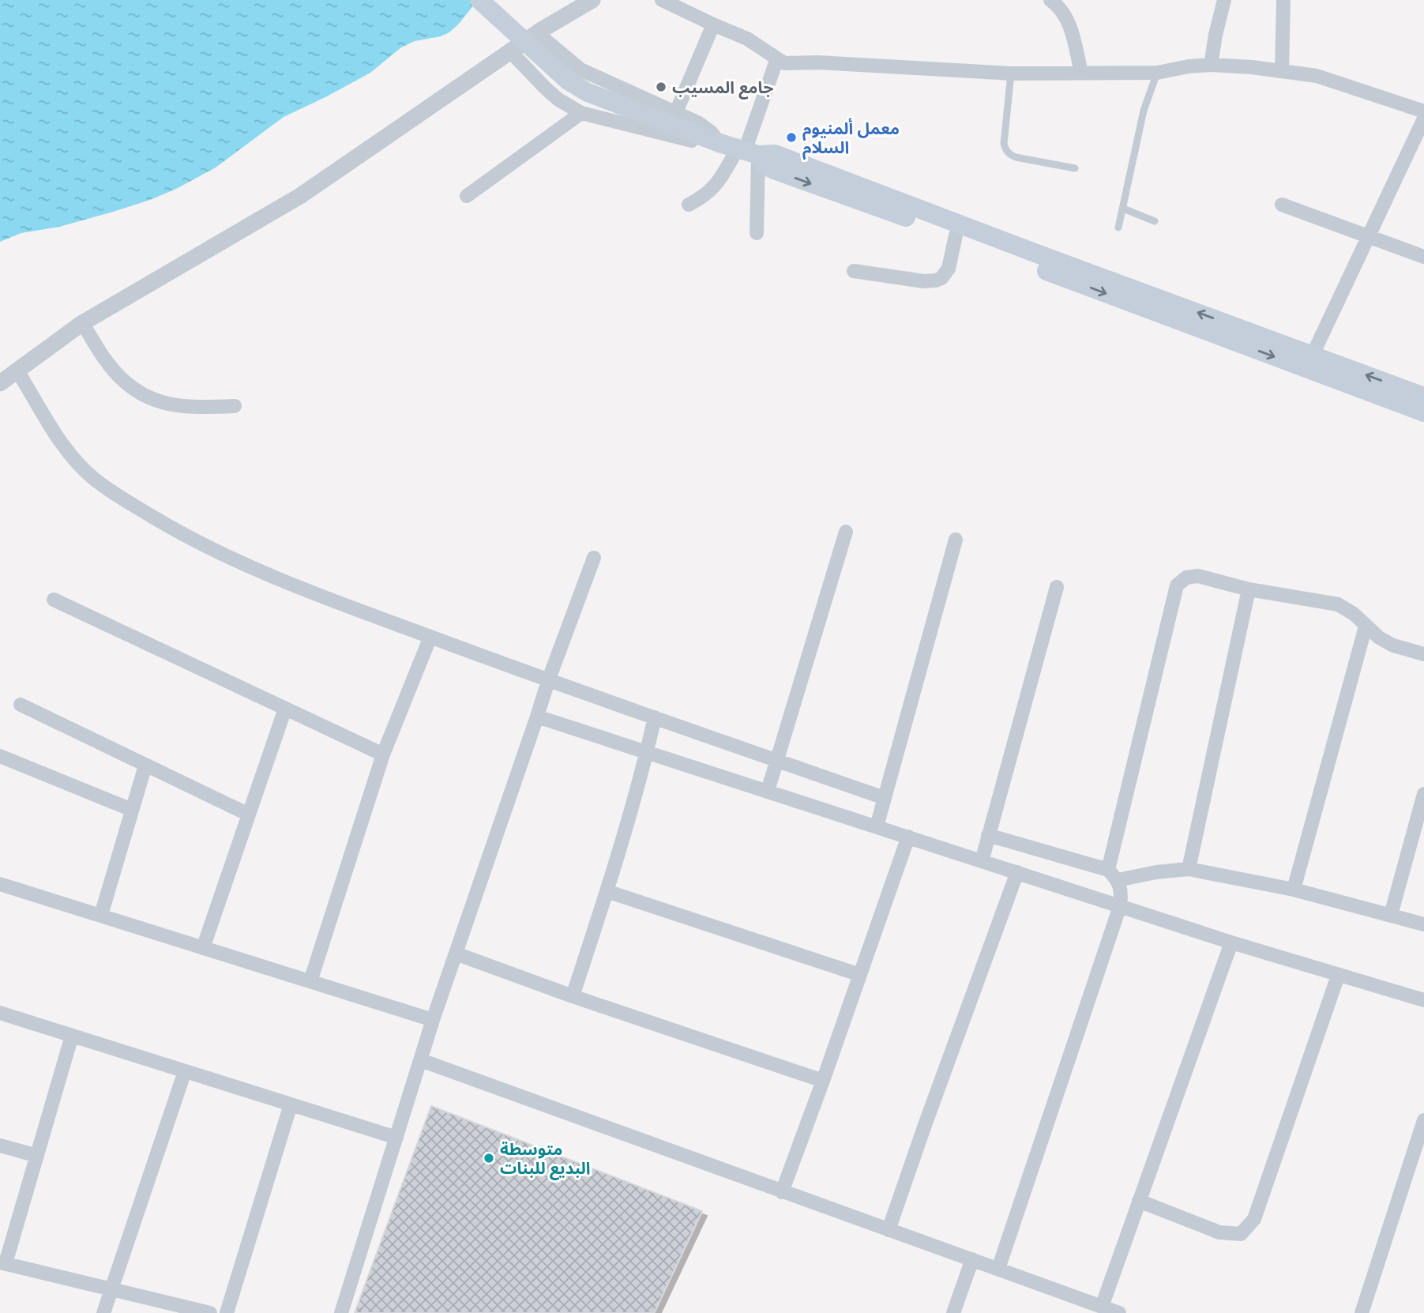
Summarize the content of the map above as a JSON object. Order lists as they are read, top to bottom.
{
  "places": ["جامع المسيب", "معمل ألمنيوم السلام", "متوسطة البديع للبنات"]
}
